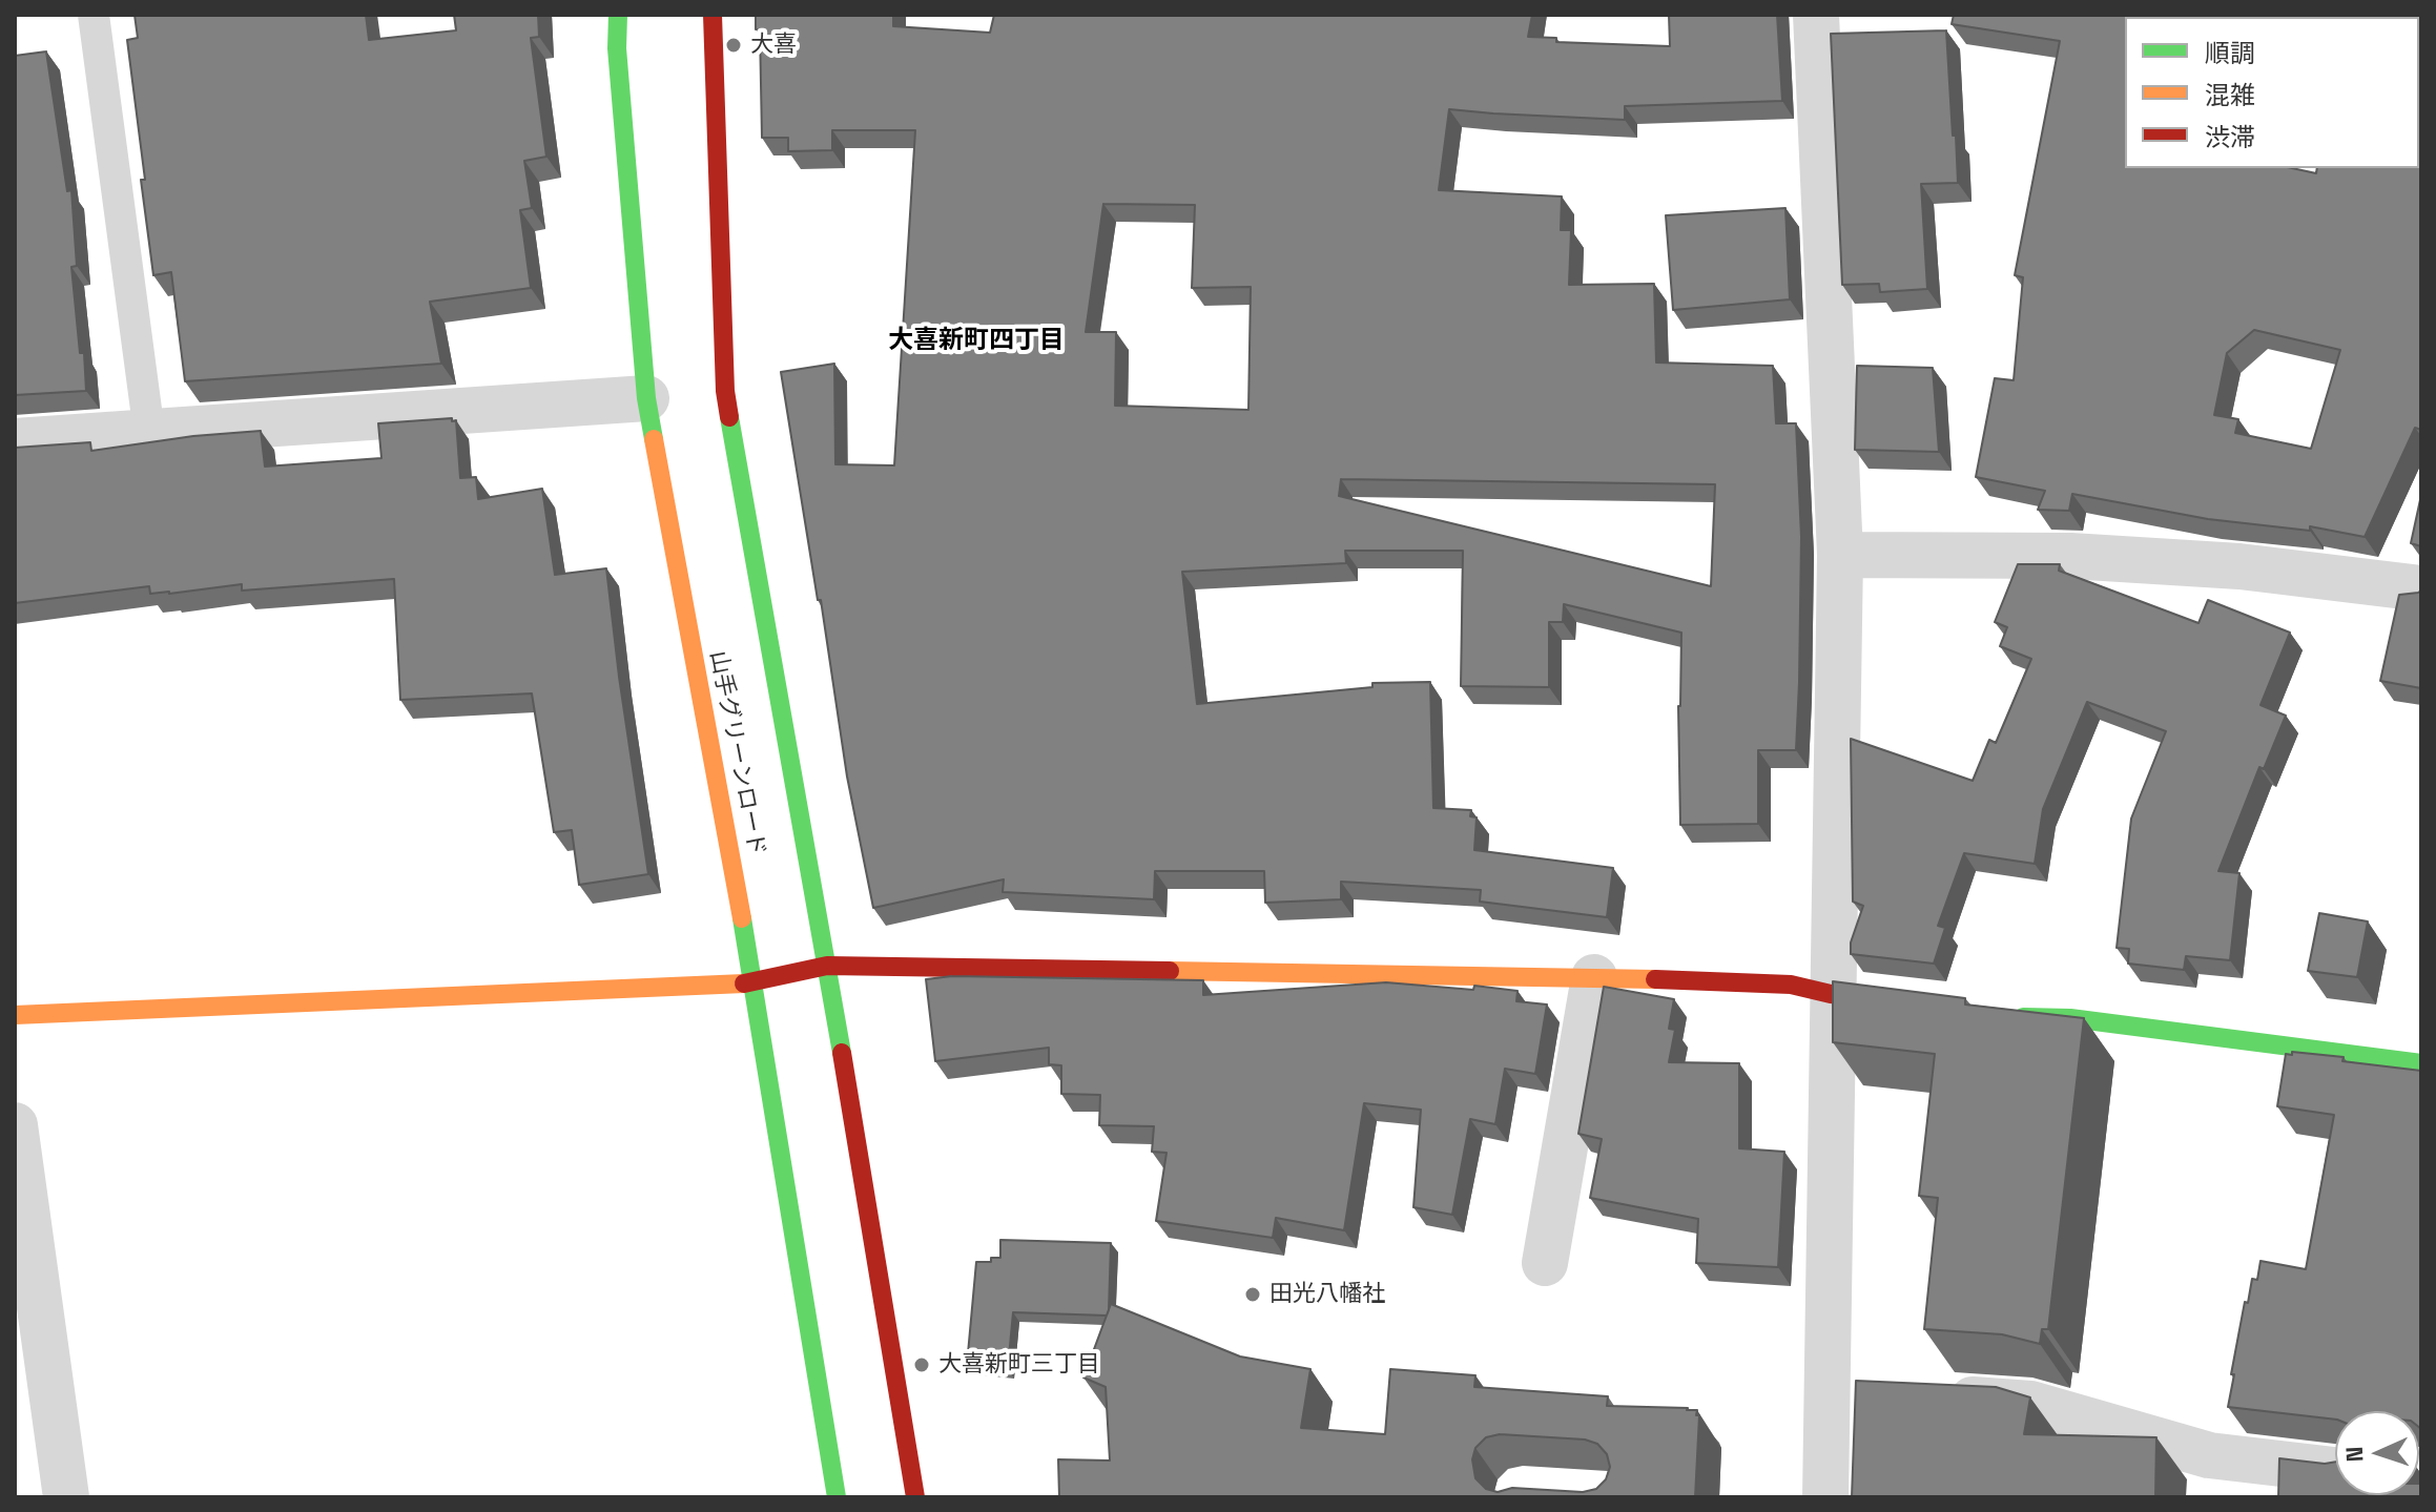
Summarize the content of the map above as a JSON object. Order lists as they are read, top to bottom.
{
  "streets": {
    "street": ["山手グリーンロード"]
  },
  "districts": ["大喜新町四丁目"],
  "places": ["大喜", "田光八幡社", "大喜新町三丁目"],
  "legend": ["順調", "混雑", "渋滞"],
  "north": "left"
}
